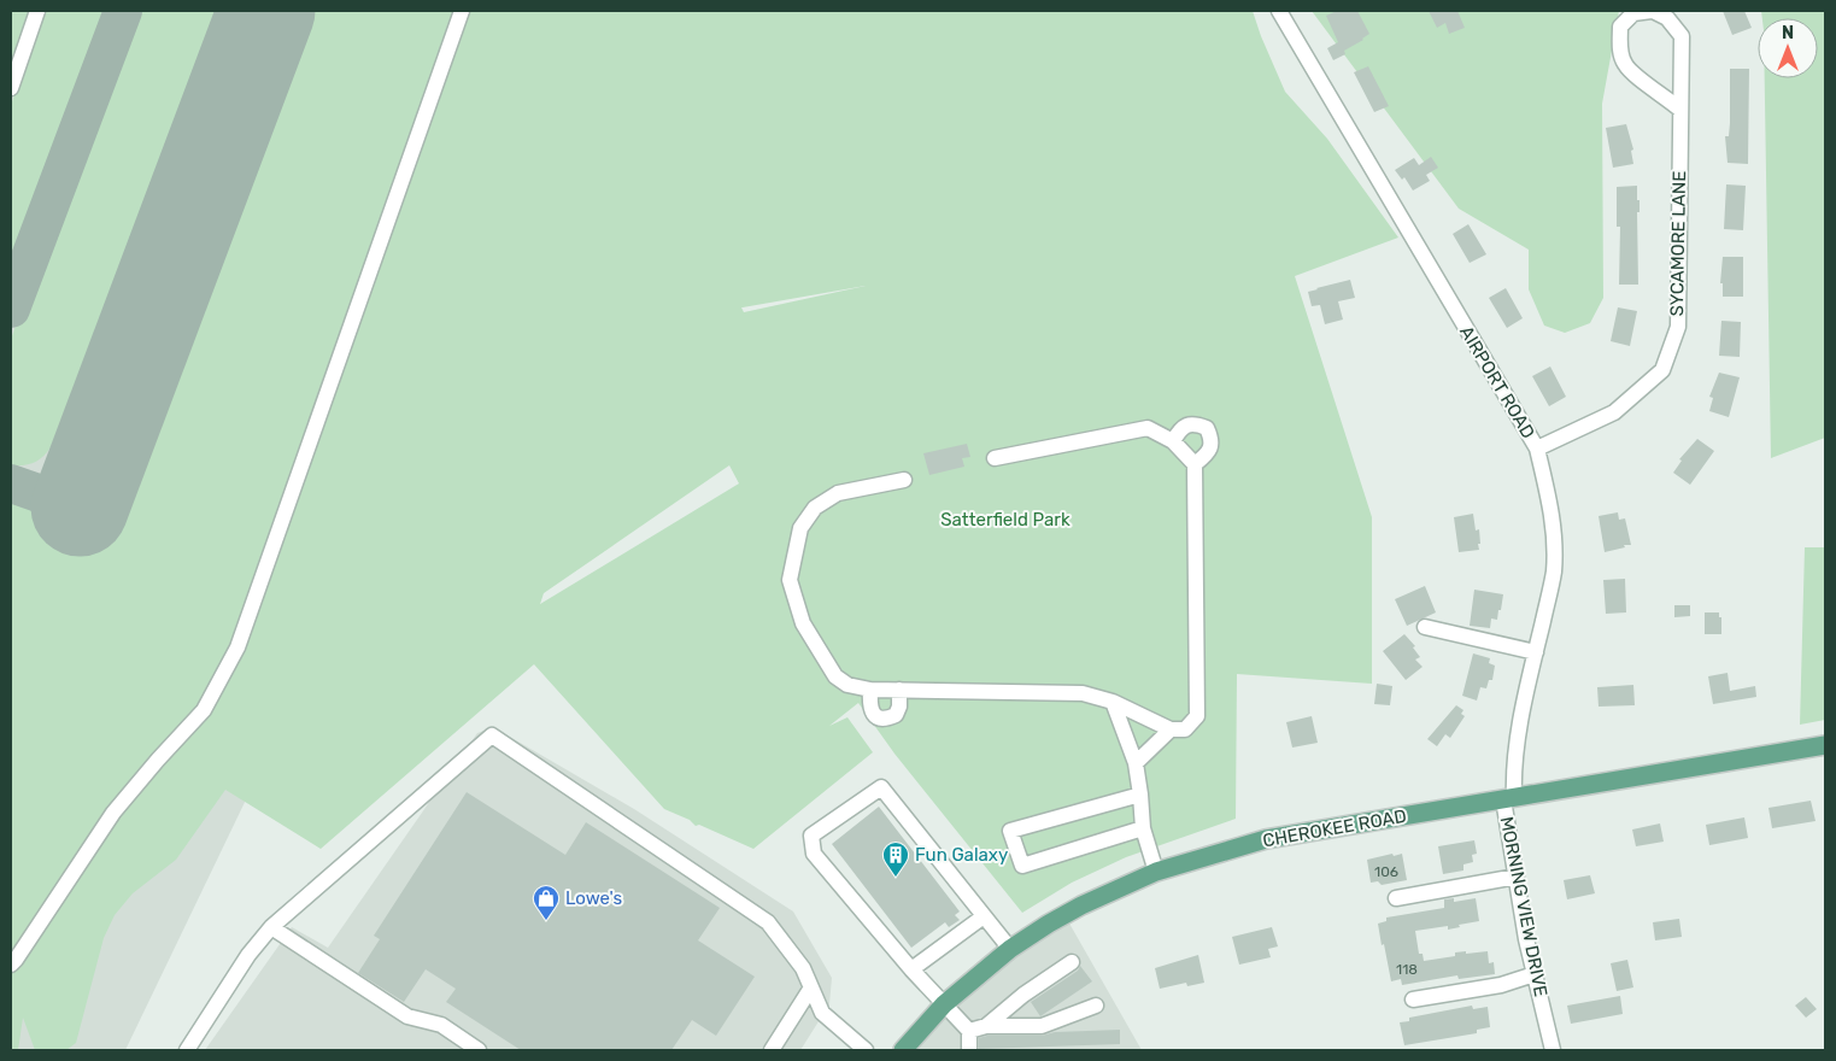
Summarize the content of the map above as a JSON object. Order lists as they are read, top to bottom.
{
  "streets": {
    "main road": ["CHEROKEE ROAD"],
    "street": ["SYCAMORE LANE", "AIRPORT ROAD", "MORNING VIEW DRIVE"]
  },
  "crossings": [
    ["SYCAMORE LANE", "AIRPORT ROAD"],
    ["AIRPORT ROAD", "CHEROKEE ROAD"],
    ["AIRPORT ROAD", "MORNING VIEW DRIVE"],
    ["CHEROKEE ROAD", "MORNING VIEW DRIVE"]
  ],
  "parks": ["Satterfield Park"],
  "places": {
    "building": ["Fun Galaxy"],
    "shop": ["Lowe's"]
  },
  "house_numbers": ["106", "118"],
  "north": "top"
}
